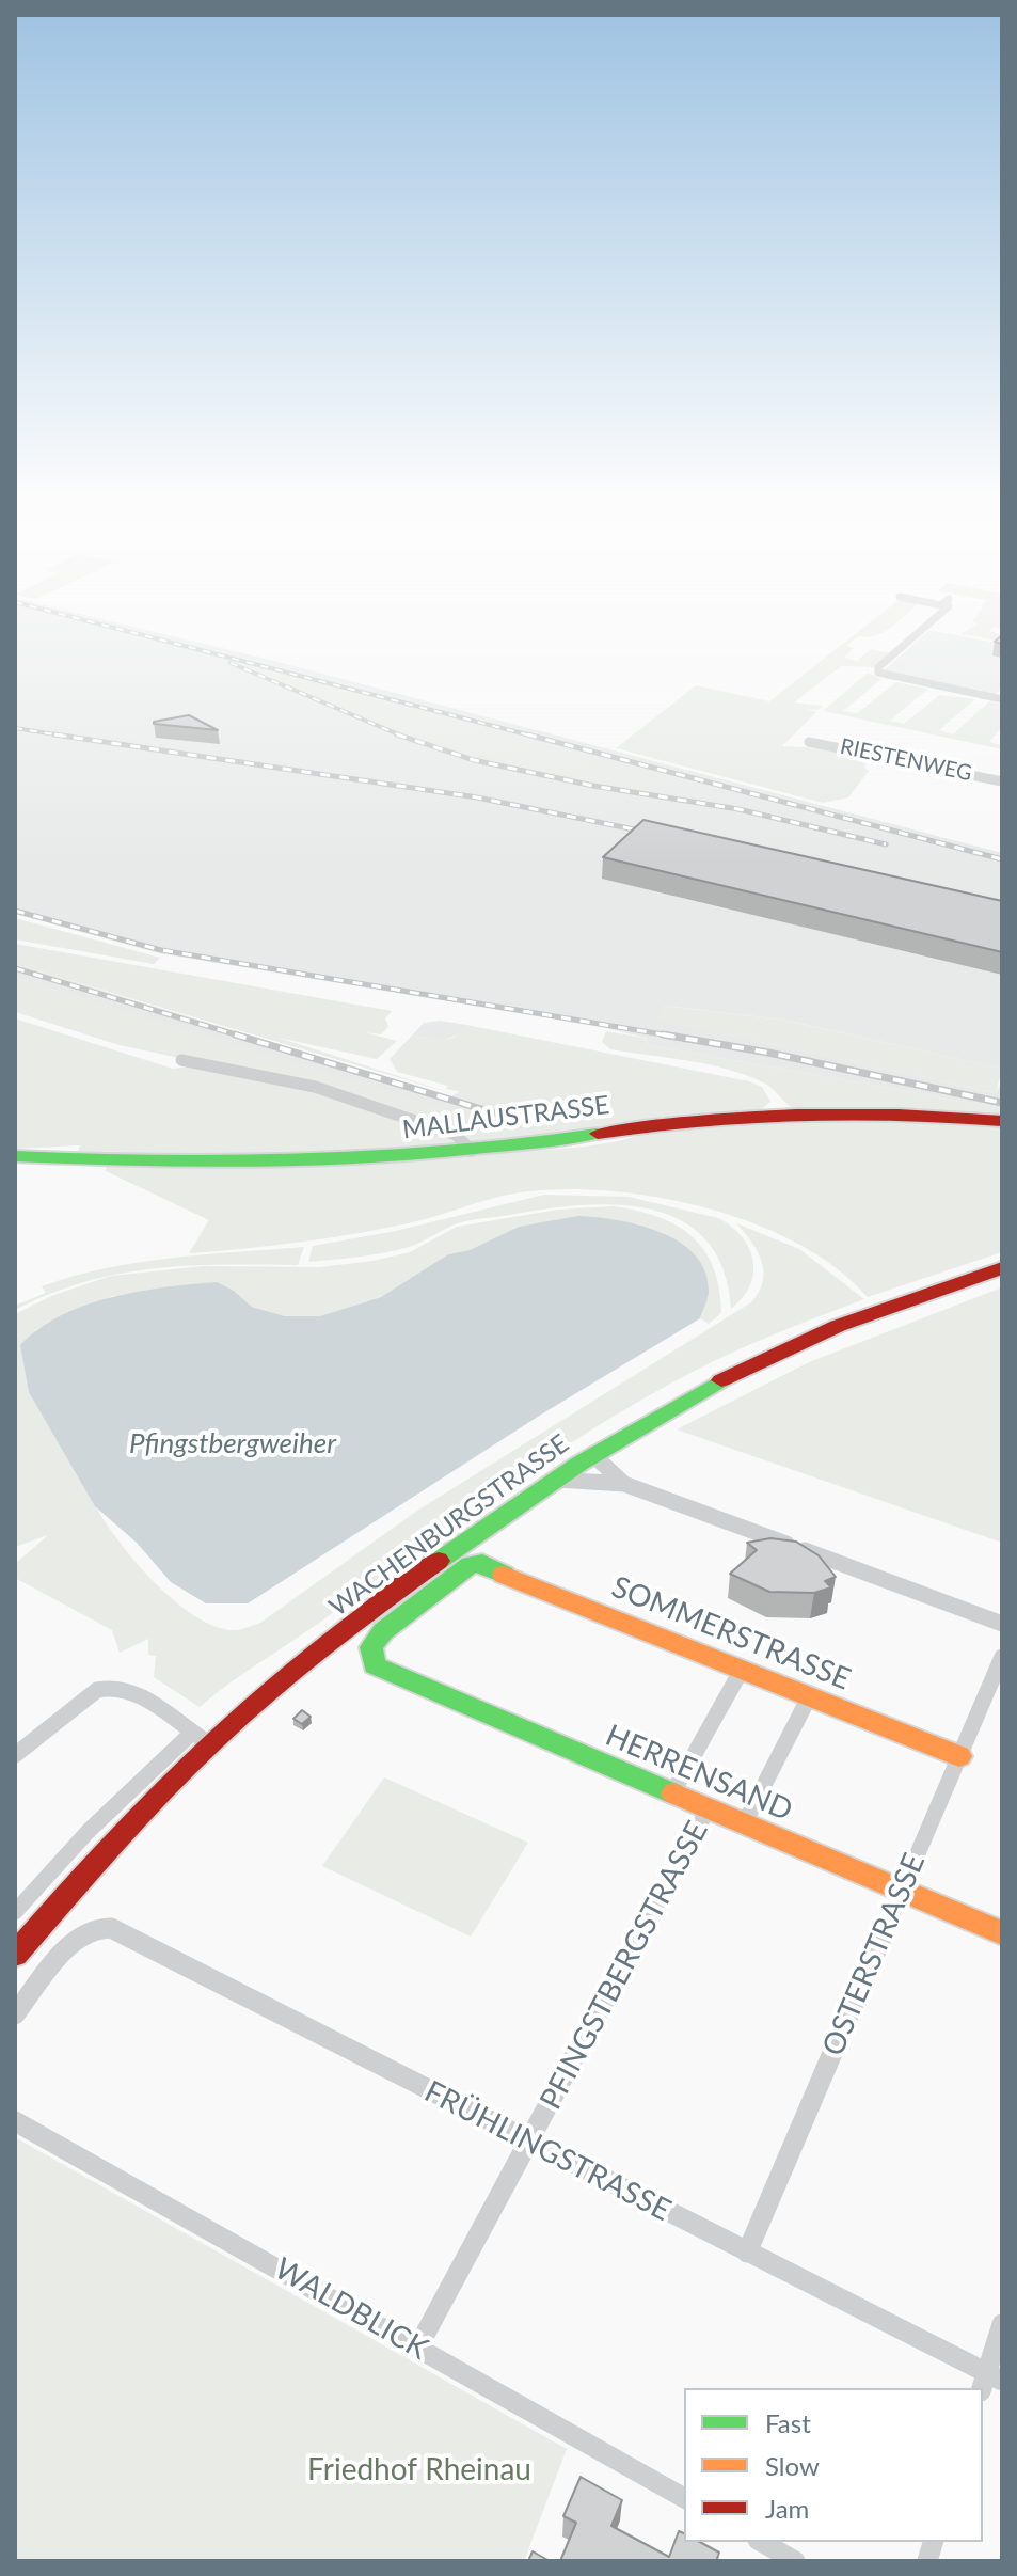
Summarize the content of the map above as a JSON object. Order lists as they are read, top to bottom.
{
  "streets": {
    "street": [
      "RIESTENWEG",
      "MALLAUSTRASSE",
      "WACHENBURGSTRASSE",
      "SOMMERSTRASSE",
      "HERRENSAND",
      "OSTERSTRASSE",
      "PFINGSTBERGSTRASSE",
      "FRÜHLINGSTRASSE",
      "WALDBLICK"
    ]
  },
  "crossings": [
    ["WACHENBURGSTRASSE", "SOMMERSTRASSE"],
    ["WACHENBURGSTRASSE", "HERRENSAND"],
    ["SOMMERSTRASSE", "OSTERSTRASSE"],
    ["HERRENSAND", "OSTERSTRASSE"],
    ["HERRENSAND", "PFINGSTBERGSTRASSE"],
    ["OSTERSTRASSE", "FRÜHLINGSTRASSE"],
    ["PFINGSTBERGSTRASSE", "FRÜHLINGSTRASSE"],
    ["PFINGSTBERGSTRASSE", "WALDBLICK"]
  ],
  "water": ["Pfingstbergweiher"],
  "parks": ["Friedhof Rheinau"],
  "legend": ["Fast", "Slow", "Jam"]
}
